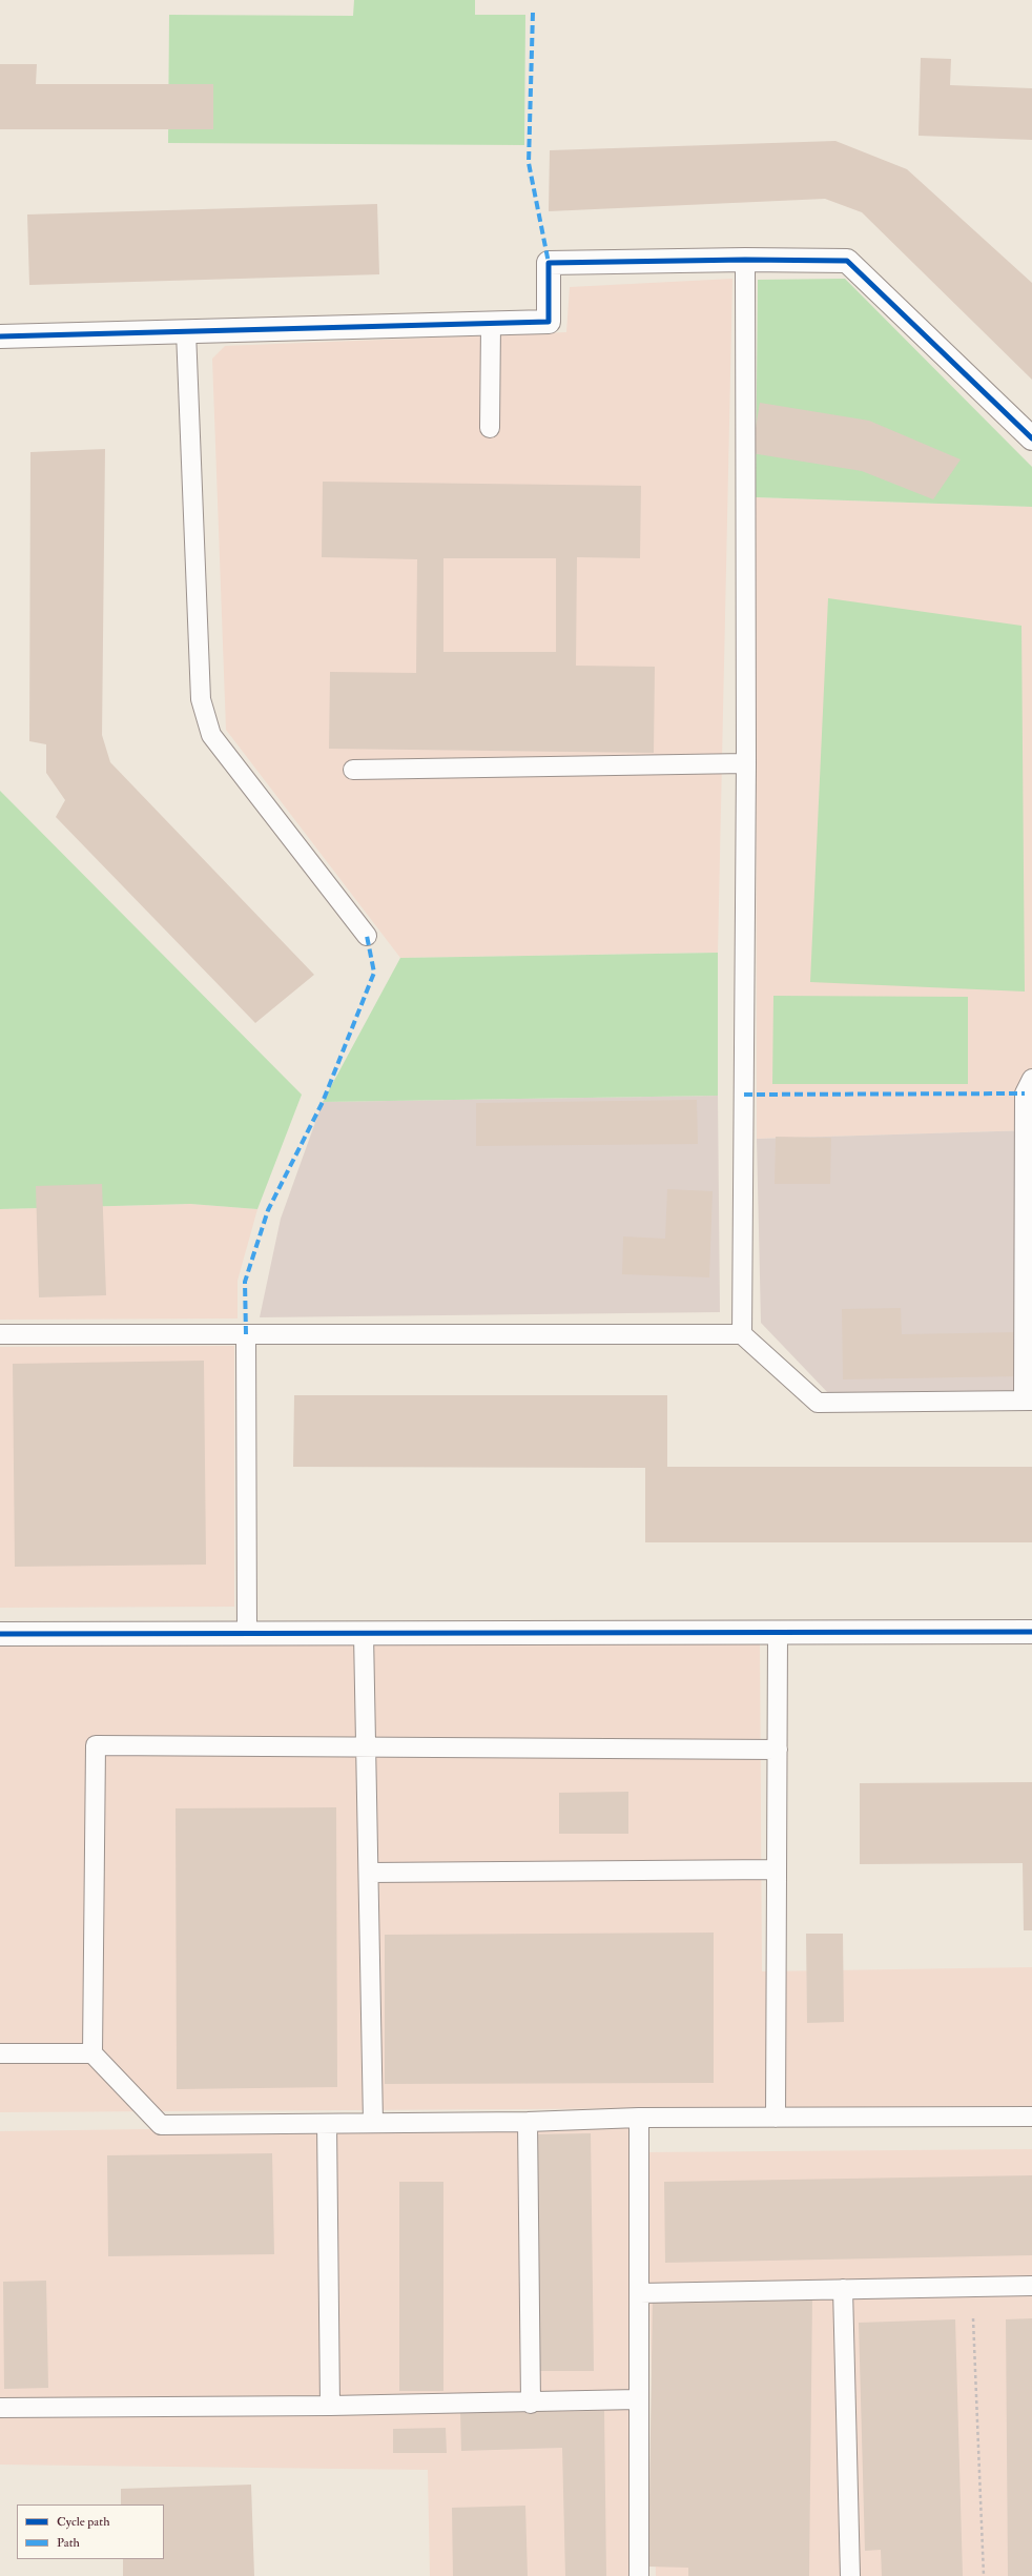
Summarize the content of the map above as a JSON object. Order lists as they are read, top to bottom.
{
  "legend": ["Cycle path", "Path"]
}
